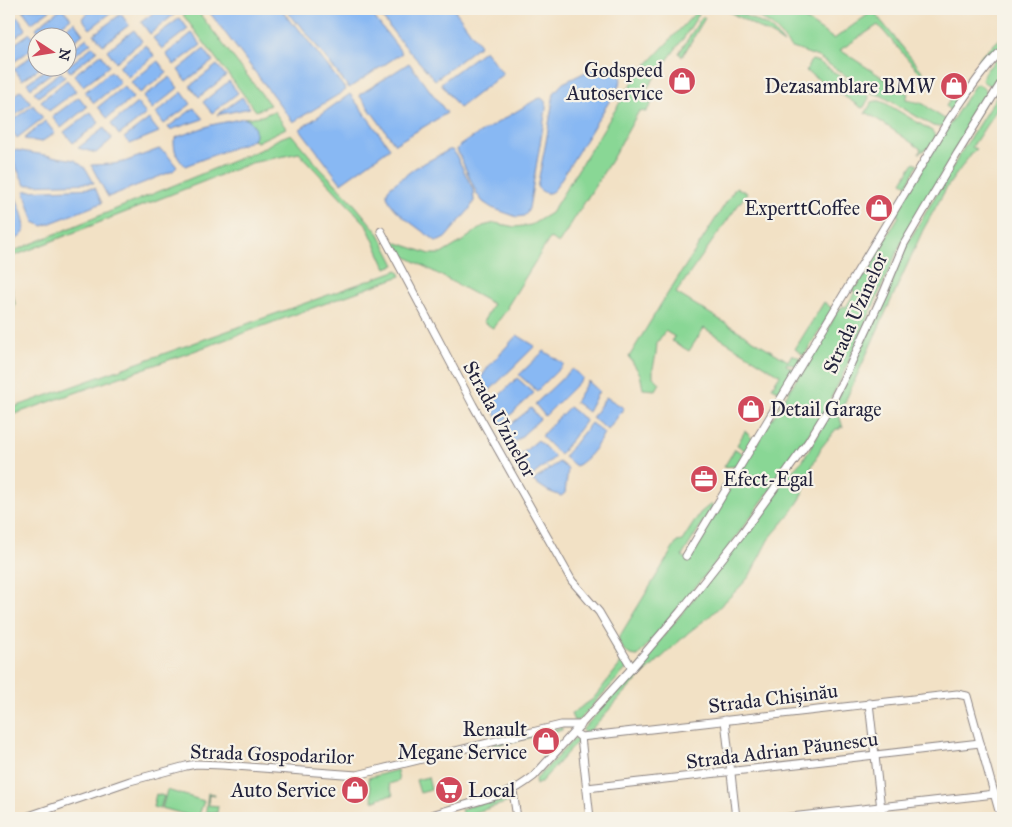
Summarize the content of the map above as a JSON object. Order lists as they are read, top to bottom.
{
  "streets": {
    "street": [
      "Strada Uzinelor",
      "Strada Chișinău",
      "Strada Adrian Păunescu",
      "Strada Gospodarilor"
    ]
  },
  "crossings": [
    ["Strada Uzinelor", "Strada Gospodarilor"],
    ["Strada Chișinău", "Strada Adrian Păunescu"]
  ],
  "places": {
    "shop": [
      "Godspeed Autoservice",
      "Dezasamblare BMW",
      "ExperttCoffee",
      "Detail Garage",
      "Renault Megane Service",
      "Auto Service"
    ],
    "office": ["Efect-Egal"],
    "supermarket": ["Local"]
  },
  "north": "right"
}
